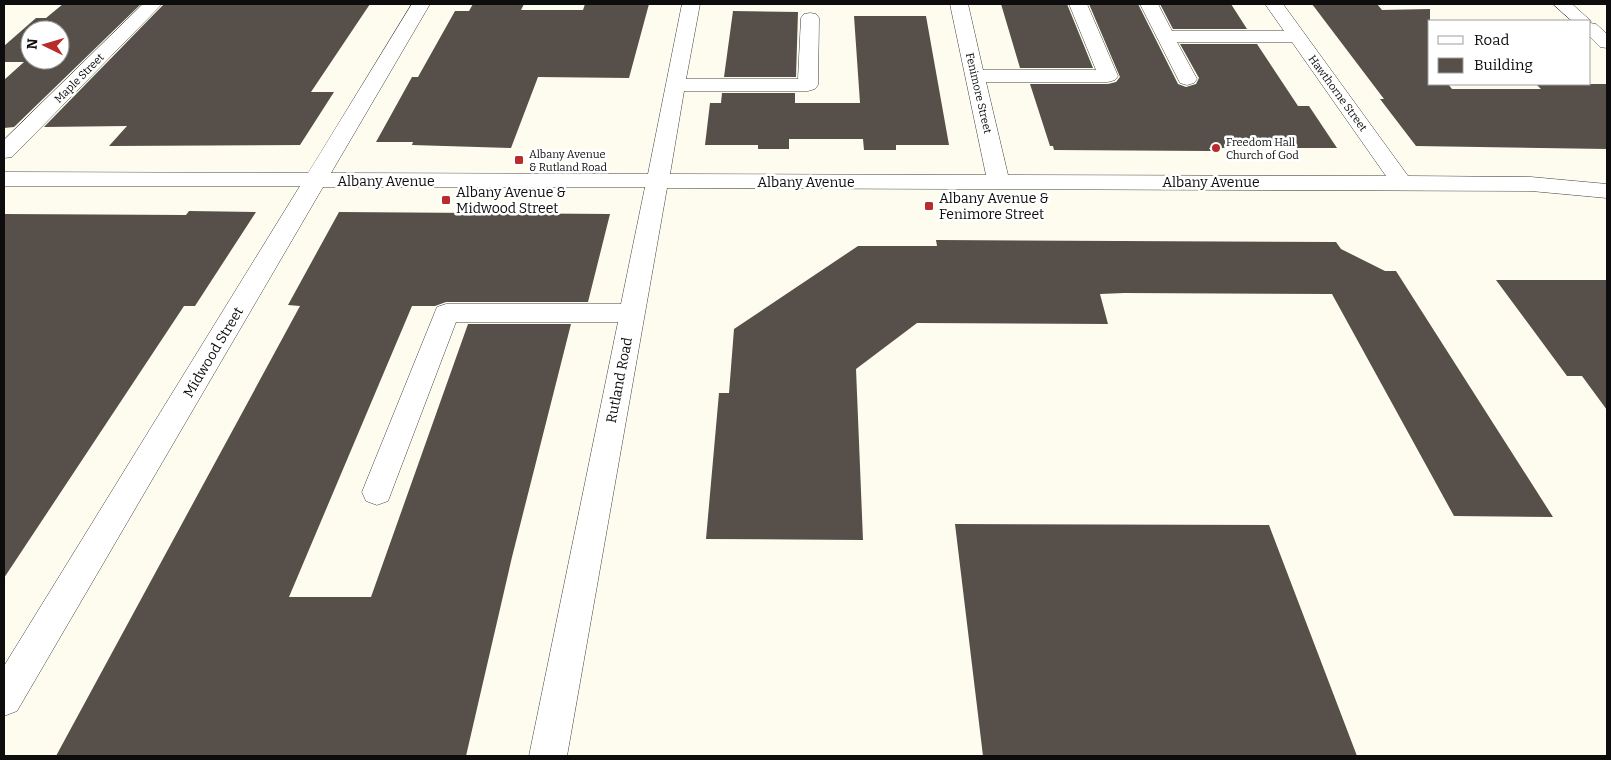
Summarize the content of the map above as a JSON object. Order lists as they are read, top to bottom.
{
  "streets": {
    "street": [
      "Maple Street",
      "Fenimore Street",
      "Hawthorne Street",
      "Albany Avenue",
      "Midwood Street",
      "Rutland Road"
    ]
  },
  "crossings": [
    ["Fenimore Street", "Albany Avenue"],
    ["Hawthorne Street", "Albany Avenue"],
    ["Albany Avenue", "Midwood Street"],
    ["Albany Avenue", "Rutland Road"]
  ],
  "places": {
    "other": ["Freedom Hall Church of God"],
    "transit": ["Albany Avenue & Rutland Road", "Albany Avenue & Midwood Street", "Albany Avenue & Fenimore Street"]
  },
  "legend": ["Road", "Building"],
  "north": "left"
}
